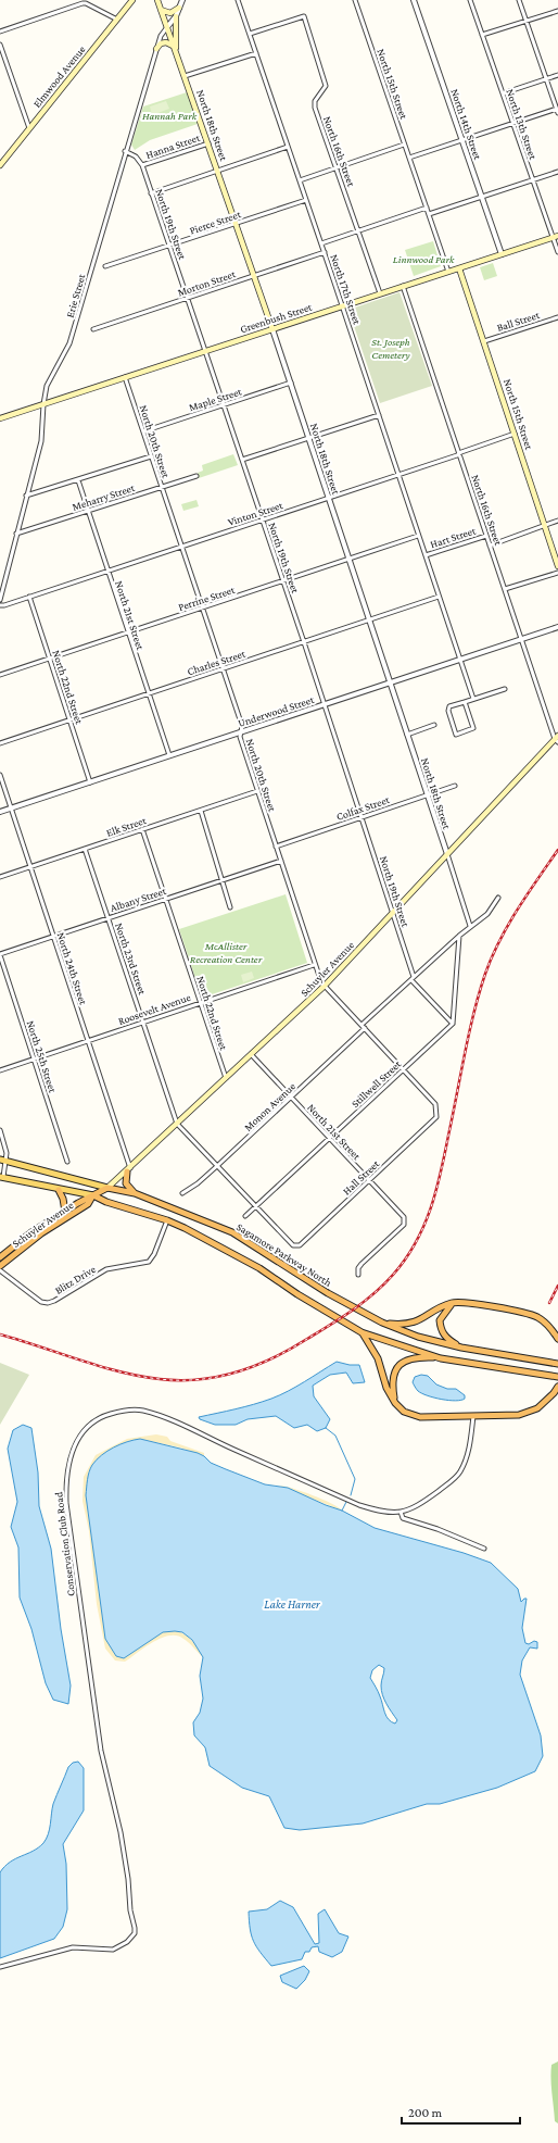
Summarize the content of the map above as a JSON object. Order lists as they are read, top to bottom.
{
  "streets": {
    "highway": ["Schuyler Avenue", "Sagamore Parkway North"],
    "main road": [
      "Elmwood Avenue",
      "North 15th Street",
      "North 18th Street",
      "Greenbush Street"
    ],
    "street": [
      "North 14th Street",
      "North 13th Street",
      "Hanna Street",
      "North 16th Street",
      "Pierce Street",
      "North 19th Street",
      "Morton Street",
      "North 17th Street",
      "Erie Street",
      "Ball Street",
      "Maple Street",
      "North 20th Street",
      "Meharry Street",
      "Vinton Street",
      "Hart Street",
      "Perrine Street",
      "North 21st Street",
      "Charles Street",
      "North 22nd Street",
      "Underwood Street",
      "Colfax Street",
      "Elk Street",
      "Albany Street",
      "North 23rd Street",
      "North 24th Street",
      "Roosevelt Avenue",
      "North 25th Street",
      "Stillwell Street",
      "Monon Avenue",
      "Hall Street",
      "Blitz Drive",
      "Conservation Club Road"
    ]
  },
  "crossings": [
    ["North 15th Street", "Greenbush Street"],
    ["North 15th Street", "Ball Street"],
    ["North 15th Street", "Vinton Street"],
    ["North 15th Street", "Hart Street"],
    ["North 14th Street", "Greenbush Street"],
    ["North 13th Street", "Greenbush Street"],
    ["North 18th Street", "Hanna Street"],
    ["North 18th Street", "Pierce Street"],
    ["North 18th Street", "Morton Street"],
    ["North 18th Street", "Erie Street"],
    ["North 18th Street", "Greenbush Street"],
    ["North 18th Street", "Maple Street"],
    ["North 18th Street", "Vinton Street"],
    ["North 18th Street", "Perrine Street"],
    ["North 18th Street", "Charles Street"],
    ["North 18th Street", "Underwood Street"],
    ["North 18th Street", "Colfax Street"],
    ["North 18th Street", "Schuyler Avenue"],
    ["North 18th Street", "Monon Avenue"],
    ["Hanna Street", "North 19th Street"],
    ["North 16th Street", "North 17th Street"],
    ["North 16th Street", "Greenbush Street"],
    ["North 16th Street", "Vinton Street"],
    ["North 16th Street", "Hart Street"],
    ["North 16th Street", "Underwood Street"],
    ["North 16th Street", "Schuyler Avenue"],
    ["Pierce Street", "North 19th Street"],
    ["Pierce Street", "North 17th Street"],
    ["North 19th Street", "Morton Street"],
    ["North 19th Street", "Greenbush Street"],
    ["North 19th Street", "Maple Street"],
    ["North 19th Street", "Vinton Street"],
    ["North 19th Street", "Perrine Street"],
    ["North 19th Street", "Charles Street"],
    ["North 19th Street", "Underwood Street"],
    ["North 19th Street", "Colfax Street"],
    ["North 19th Street", "Schuyler Avenue"],
    ["North 19th Street", "Stillwell Street"],
    ["North 19th Street", "Monon Avenue"],
    ["Morton Street", "North 17th Street"],
    ["North 17th Street", "Greenbush Street"],
    ["North 17th Street", "Vinton Street"],
    ["North 17th Street", "Hart Street"],
    ["North 17th Street", "Perrine Street"],
    ["North 17th Street", "Charles Street"],
    ["North 17th Street", "Underwood Street"],
    ["Erie Street", "Greenbush Street"],
    ["Erie Street", "Meharry Street"],
    ["Greenbush Street", "North 20th Street"],
    ["Maple Street", "North 20th Street"],
    ["North 20th Street", "Meharry Street"],
    ["North 20th Street", "Vinton Street"],
    ["North 20th Street", "Perrine Street"],
    ["North 20th Street", "Charles Street"],
    ["North 20th Street", "Underwood Street"],
    ["North 20th Street", "Colfax Street"],
    ["North 20th Street", "Elk Street"],
    ["North 20th Street", "Albany Street"],
    ["North 20th Street", "Schuyler Avenue"],
    ["North 20th Street", "Roosevelt Avenue"],
    ["North 20th Street", "Stillwell Street"],
    ["North 20th Street", "Monon Avenue"],
    ["North 20th Street", "Hall Street"],
    ["Meharry Street", "North 21st Street"],
    ["Vinton Street", "North 21st Street"],
    ["Vinton Street", "North 22nd Street"],
    ["Perrine Street", "North 21st Street"],
    ["Perrine Street", "North 22nd Street"],
    ["North 21st Street", "Charles Street"],
    ["North 21st Street", "Underwood Street"],
    ["North 21st Street", "Schuyler Avenue"],
    ["North 21st Street", "Stillwell Street"],
    ["North 21st Street", "Monon Avenue"],
    ["North 21st Street", "Hall Street"],
    ["Charles Street", "North 22nd Street"],
    ["North 22nd Street", "Underwood Street"],
    ["North 22nd Street", "Elk Street"],
    ["North 22nd Street", "Albany Street"],
    ["North 22nd Street", "Schuyler Avenue"],
    ["North 22nd Street", "Roosevelt Avenue"],
    ["Underwood Street", "North 24th Street"],
    ["Elk Street", "North 23rd Street"],
    ["Elk Street", "North 24th Street"],
    ["Albany Street", "North 23rd Street"],
    ["Albany Street", "North 24th Street"],
    ["Albany Street", "North 25th Street"],
    ["North 23rd Street", "Schuyler Avenue"],
    ["North 23rd Street", "Roosevelt Avenue"],
    ["North 24th Street", "Schuyler Avenue"],
    ["North 24th Street", "Roosevelt Avenue"],
    ["Schuyler Avenue", "Sagamore Parkway North"],
    ["Roosevelt Avenue", "North 25th Street"],
    ["Stillwell Street", "Hall Street"]
  ],
  "water": ["Lake Harner"],
  "parks": [
    "Hannah Park",
    "Linnwood Park",
    "St. Joseph Cemetery",
    "McAllister Recreation Center"
  ],
  "scale_bar": "200 m"
}
